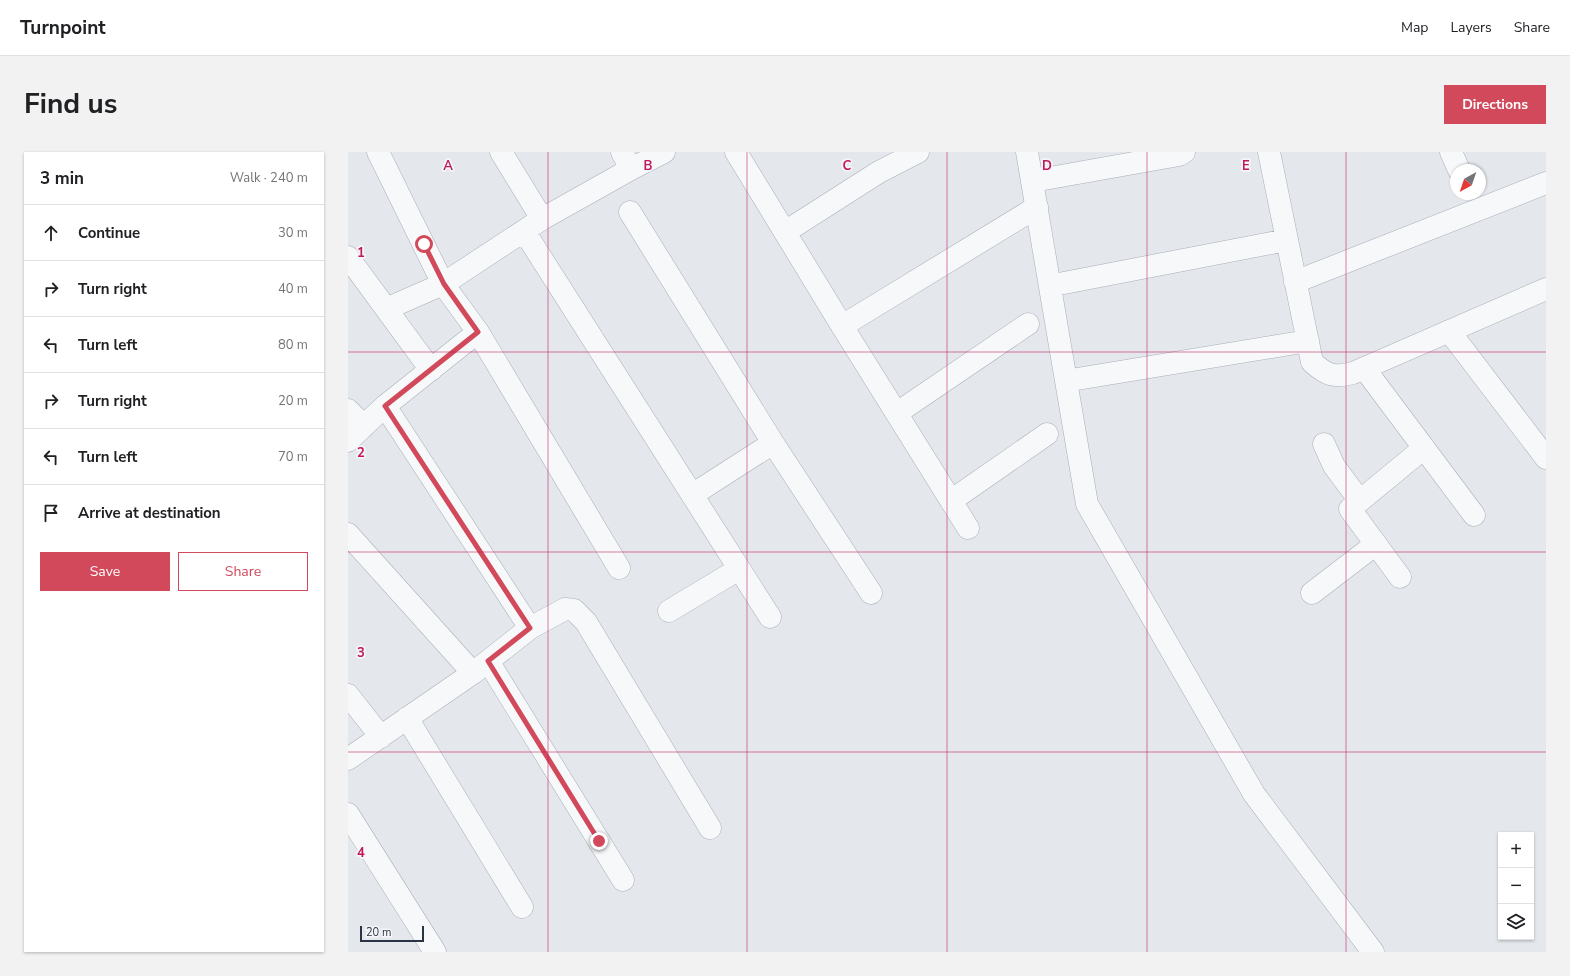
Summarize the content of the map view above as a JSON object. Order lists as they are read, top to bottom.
{
  "scale_bar": "20 m",
  "north": "bottom left",
  "page": {
    "header": "Turnpoint",
    "nav": ["Map", "Layers", "Share"],
    "title": "Find us",
    "buttons": [
      "Directions",
      ["Save", "Share"]
    ],
    "heading": ["3 min", "Walk · 240 m"],
    "list": [
      ["Continue", "30 m"],
      ["Turn right", "40 m"],
      ["Turn left", "80 m"],
      ["Turn right", "20 m"],
      ["Turn left", "70 m"],
      "Arrive at destination"
    ],
    "map_buttons": ["+", "−"],
    "scale": "20 m"
  },
  "grid": {
    "columns": [
      "A",
      "B",
      "C",
      "D",
      "E"
    ],
    "rows": [
      "1",
      "2",
      "3",
      "4"
    ]
  }
}
